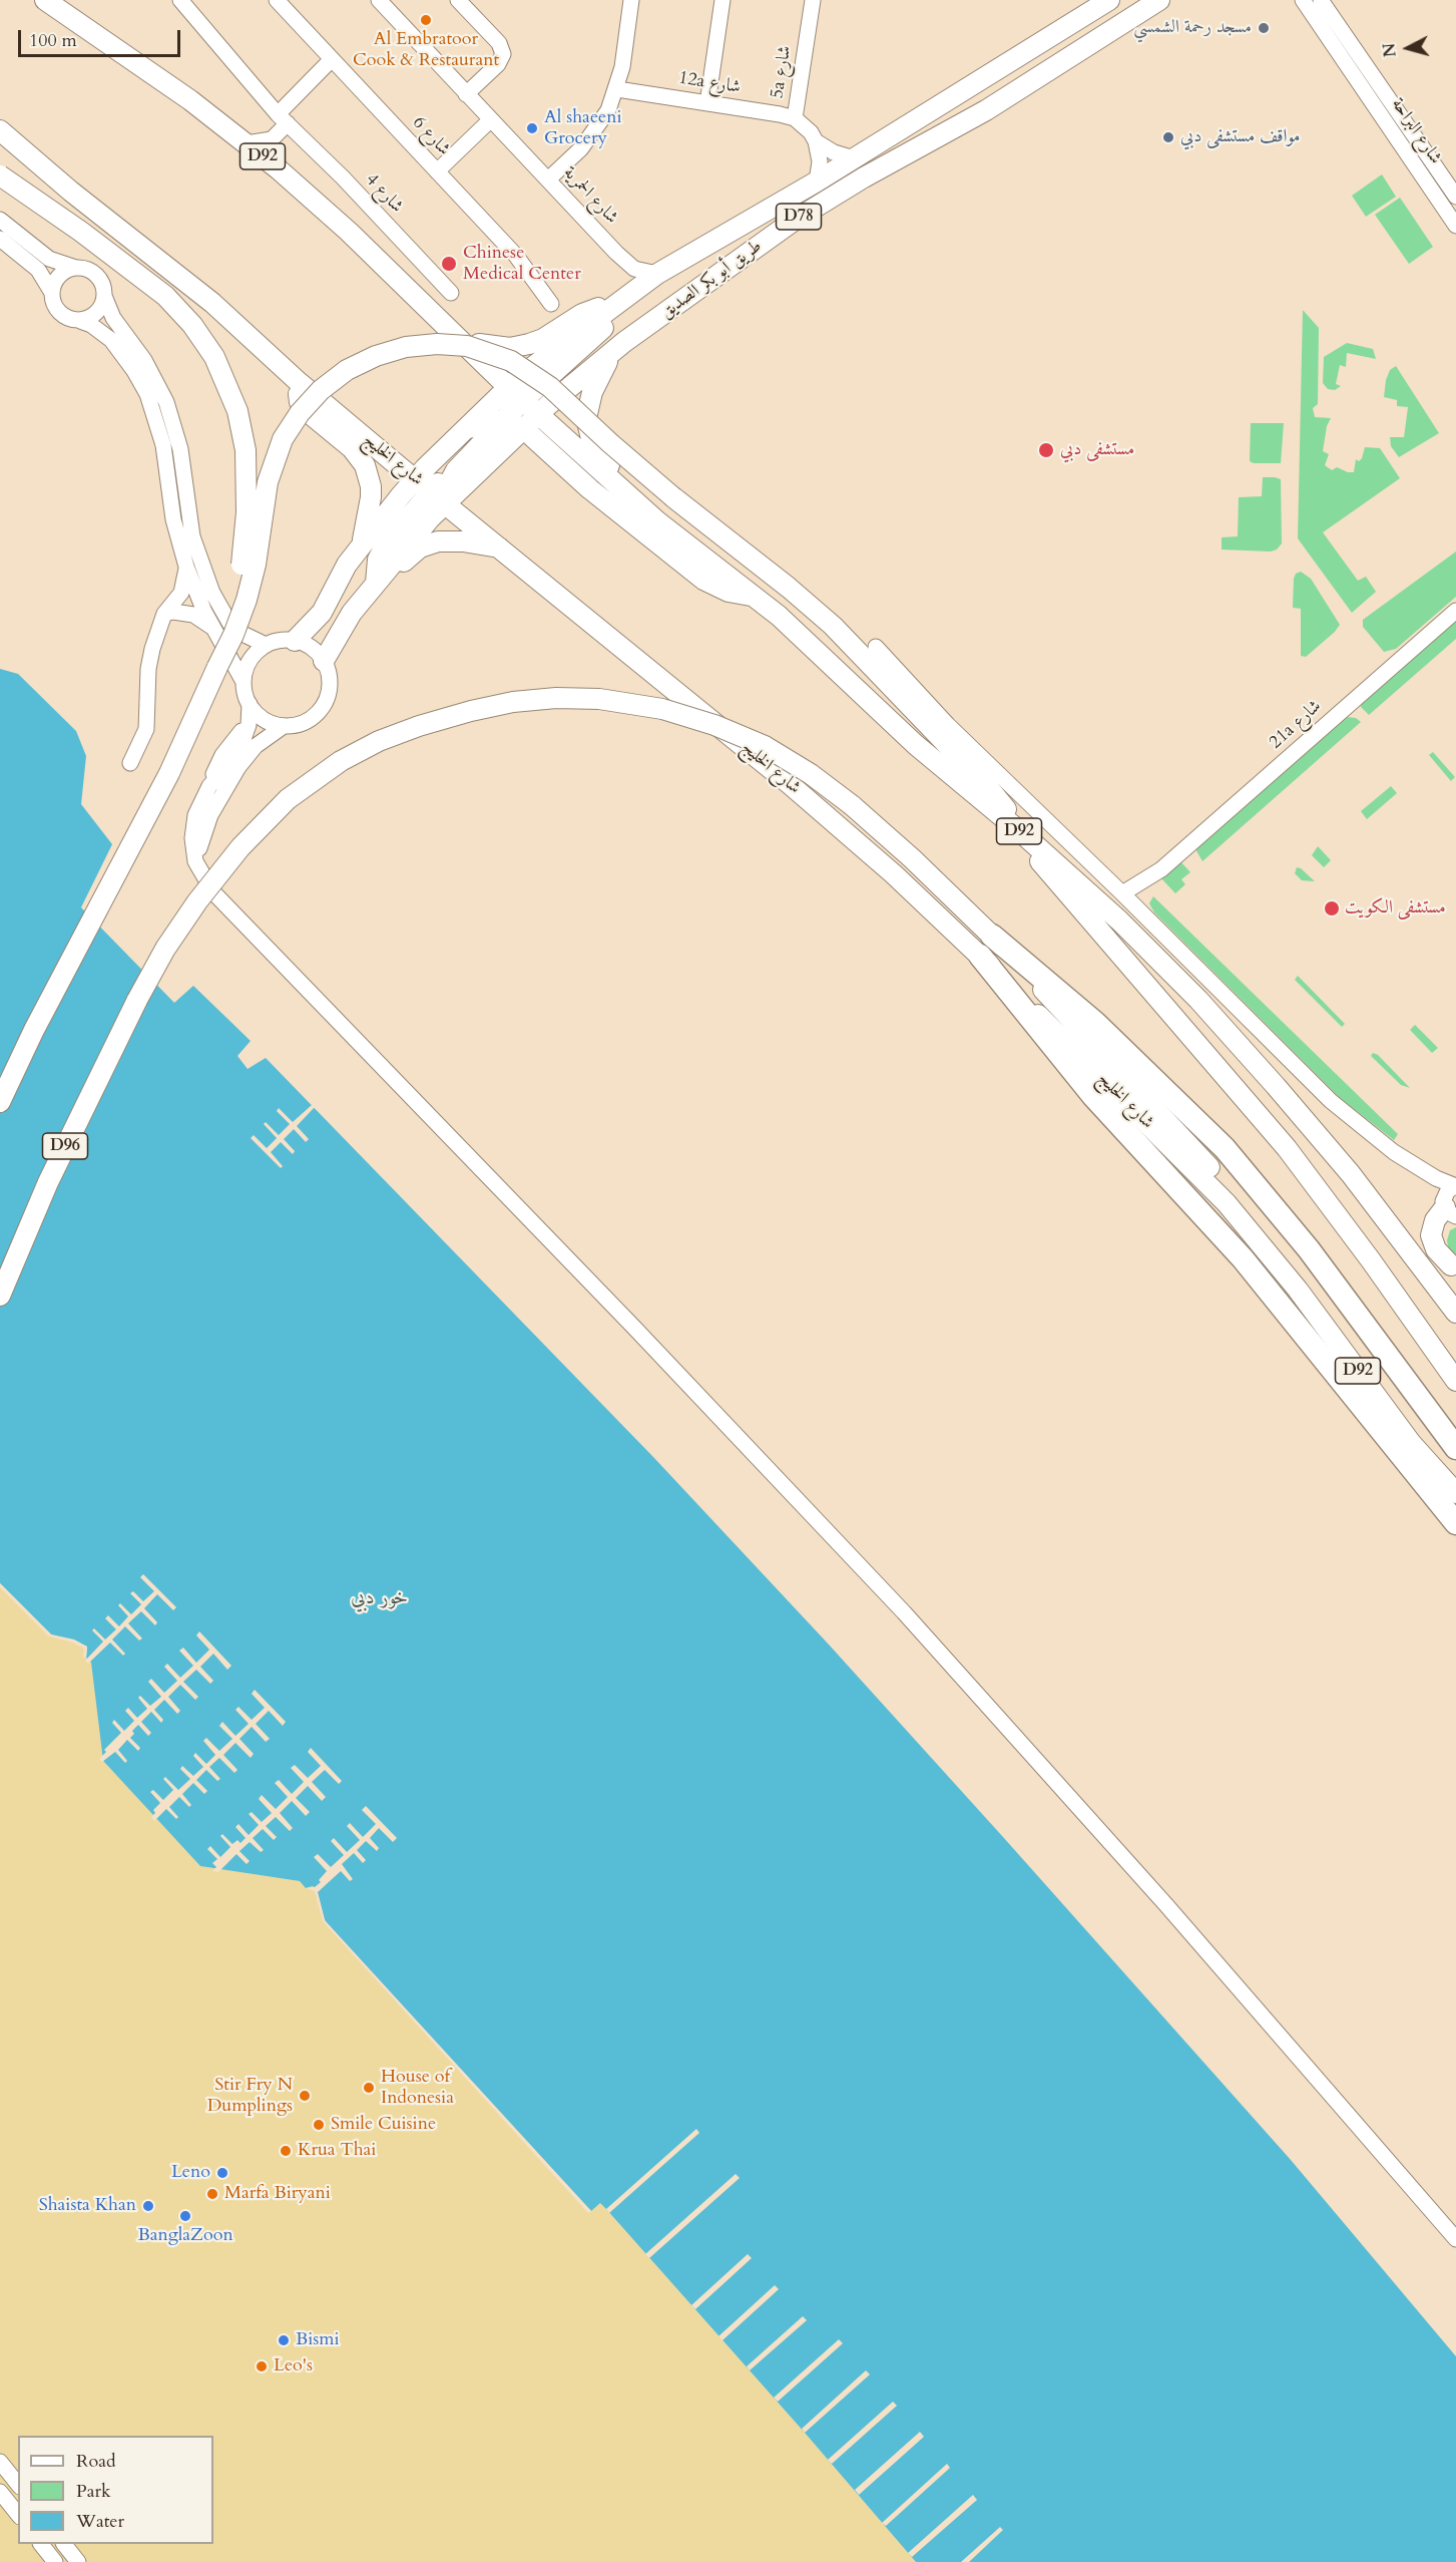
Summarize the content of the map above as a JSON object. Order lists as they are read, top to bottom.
{
  "streets": {
    "main road": [
      "D92",
      "D78",
      "طريق أبو بكر الصديق",
      "شارع الخليج",
      "D96"
    ],
    "street": [
      "5a شارع",
      "12a شارع",
      "شارع البراحة",
      "شارع 6",
      "شارع 4",
      "شارع الحمرية",
      "21a شارع"
    ]
  },
  "crossings": [
    ["5a شارع", "12a شارع"],
    ["5a شارع", "طريق أبو بكر الصديق"],
    ["D92", "طريق أبو بكر الصديق"],
    ["شارع الحمرية", "طريق أبو بكر الصديق"],
    ["طريق أبو بكر الصديق", "شارع الخليج"]
  ],
  "water": ["خور دبي"],
  "places": [
    "Al Embratoor Cook & Restaurant",
    "مسجد رحمة الشمسي",
    "Al shaeeni Grocery",
    "مواقف مستشفى دبي",
    "Chinese Medical Center",
    "مستشفى دبي",
    "مستشفى الكويت",
    "House of Indonesia",
    "Stir Fry N Dumplings",
    "Smile Cuisine",
    "Krua Thai",
    "Leno",
    "Marfa Biryani",
    "Shaista Khan",
    "BanglaZoon",
    "Bismi",
    "Leo's"
  ],
  "legend": ["Road", "Park", "Water"],
  "scale_bar": "100 m",
  "north": "left"
}
